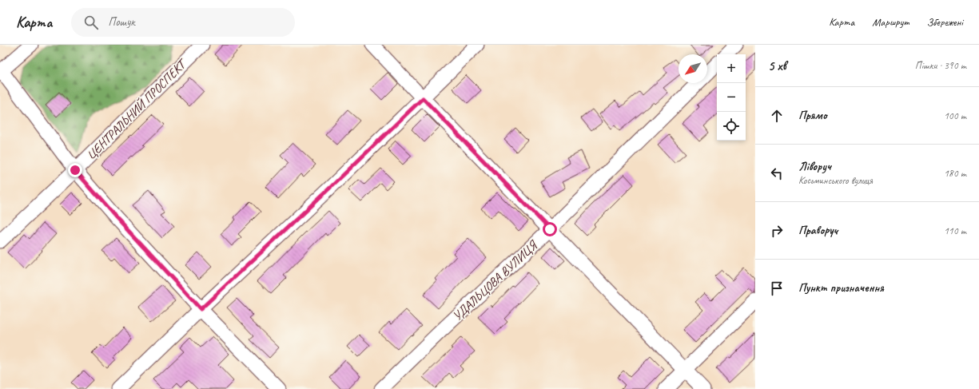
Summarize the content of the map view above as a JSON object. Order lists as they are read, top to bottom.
{
  "streets": {
    "street": ["ЦЕНТРАЛЬНИЙ ПРОСПЕКТ", "УДАЛЬЦОВА ВУЛИЦЯ"]
  },
  "north": "bottom left",
  "page": {
    "header": "Карта",
    "search": "Пошук",
    "nav": ["Карта", "Маршрут", "Збережені"],
    "heading": ["5 хв", "Пішки · 390 m"],
    "map_buttons": ["+", "−"],
    "list": [
      ["Прямо", "100 m"],
      ["Ліворуч", "Косьминського вулиця", "180 m"],
      ["Праворуч", "110 m"],
      "Пункт призначення"
    ]
  }
}
